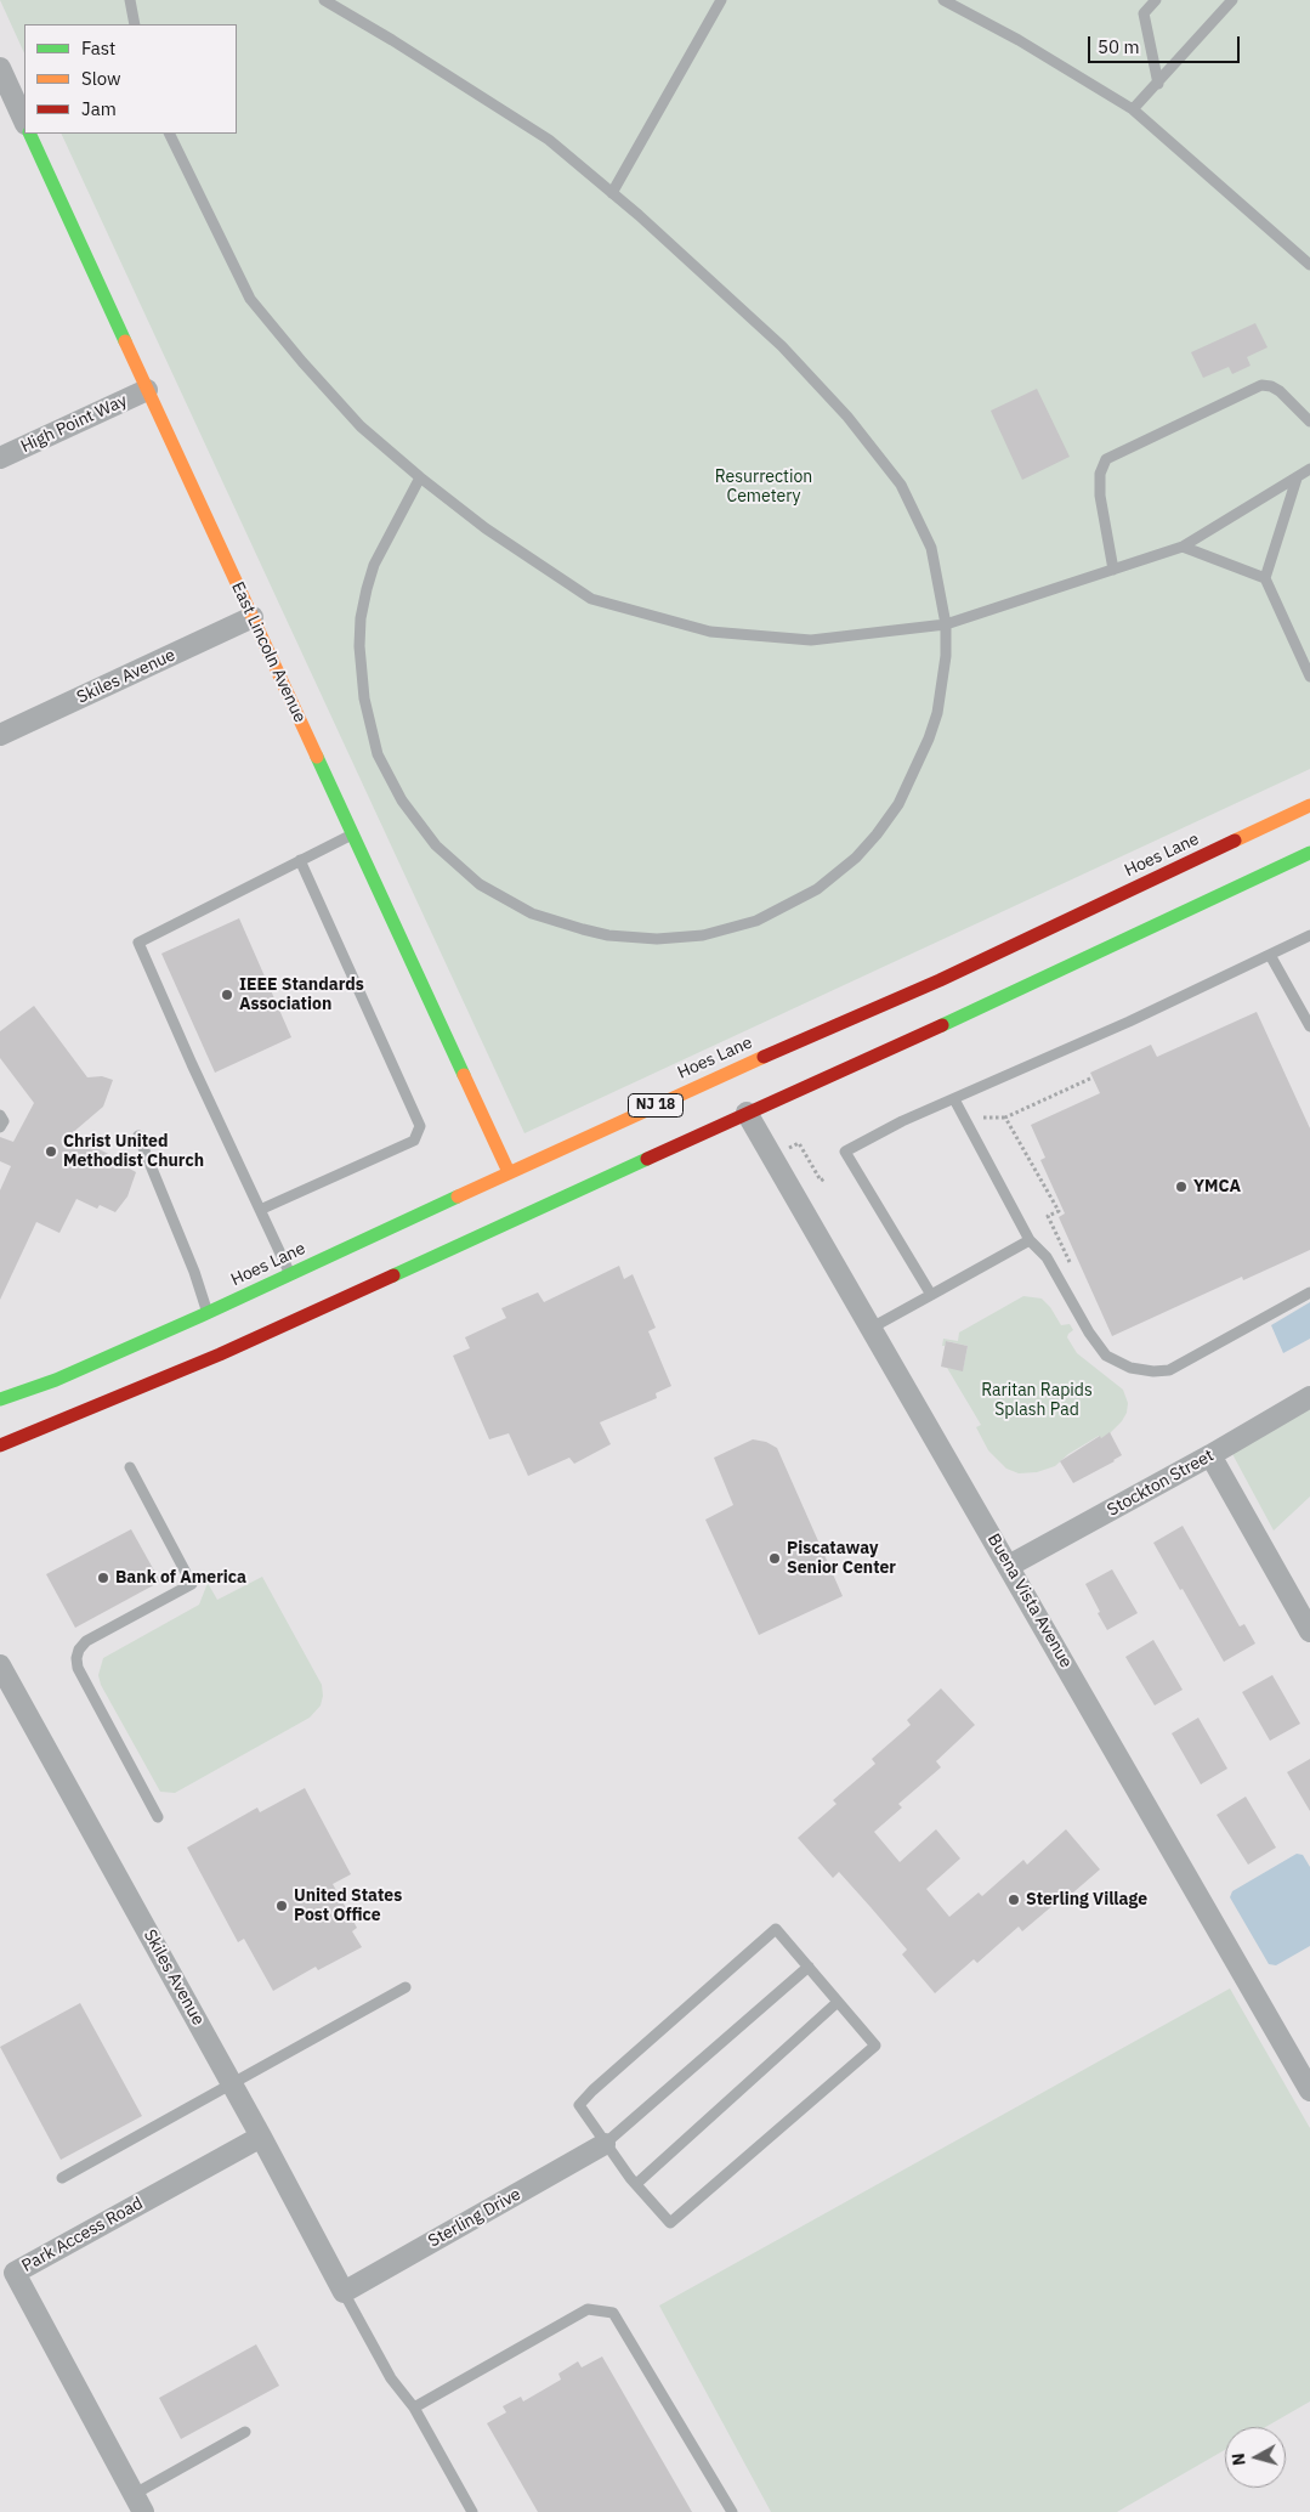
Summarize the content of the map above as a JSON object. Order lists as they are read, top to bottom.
{
  "streets": {
    "main road": ["East Lincoln Avenue", "Hoes Lane", "NJ 18"],
    "street": [
      "High Point Way",
      "Skiles Avenue",
      "Stockton Street",
      "Buena Vista Avenue",
      "Sterling Drive",
      "Park Access Road"
    ]
  },
  "crossings": [
    ["High Point Way", "East Lincoln Avenue"],
    ["East Lincoln Avenue", "Skiles Avenue"],
    ["East Lincoln Avenue", "Hoes Lane"],
    ["Skiles Avenue", "Sterling Drive"],
    ["Skiles Avenue", "Park Access Road"],
    ["NJ 18", "Buena Vista Avenue"],
    ["Stockton Street", "Buena Vista Avenue"]
  ],
  "parks": ["Resurrection Cemetery", "Raritan Rapids Splash Pad"],
  "places": [
    "IEEE Standards Association",
    "Christ United Methodist Church",
    "YMCA",
    "Piscataway Senior Center",
    "Bank of America",
    "Sterling Village",
    "United States Post Office"
  ],
  "legend": ["Fast", "Slow", "Jam"],
  "scale_bar": "50 m",
  "north": "left"
}
